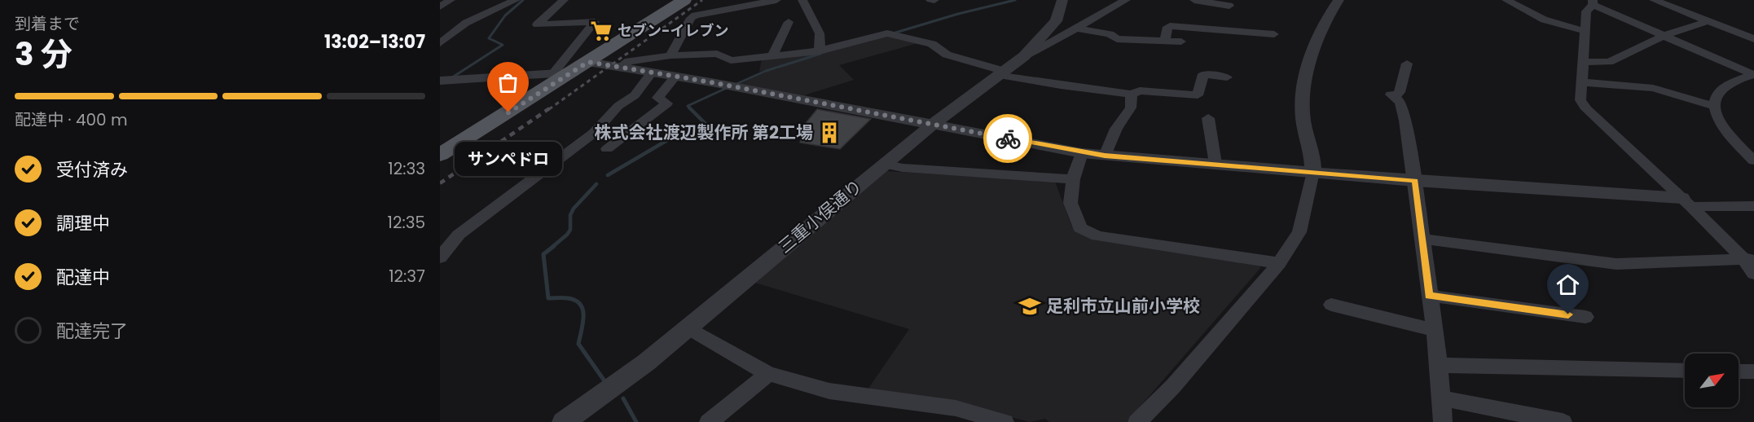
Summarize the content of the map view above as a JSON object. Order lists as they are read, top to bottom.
{
  "streets": {
    "street": ["三重小俣通り"]
  },
  "places": {
    "supermarket": ["セブン-イレブン"],
    "other": ["サンペドロ"],
    "building": ["株式会社渡辺製作所 第2工場"],
    "school or university": ["足利市立山前小学校"]
  },
  "north": "top right",
  "page": {
    "heading": ["3 分", "到着まで", "13:02–13:07"],
    "bar": "配達中 · 400 m",
    "list": [
      ["受付済み", "12:33"],
      ["調理中", "12:35"],
      ["配達中", "12:37"],
      "配達完了"
    ],
    "bubble": "サンペドロ"
  }
}
